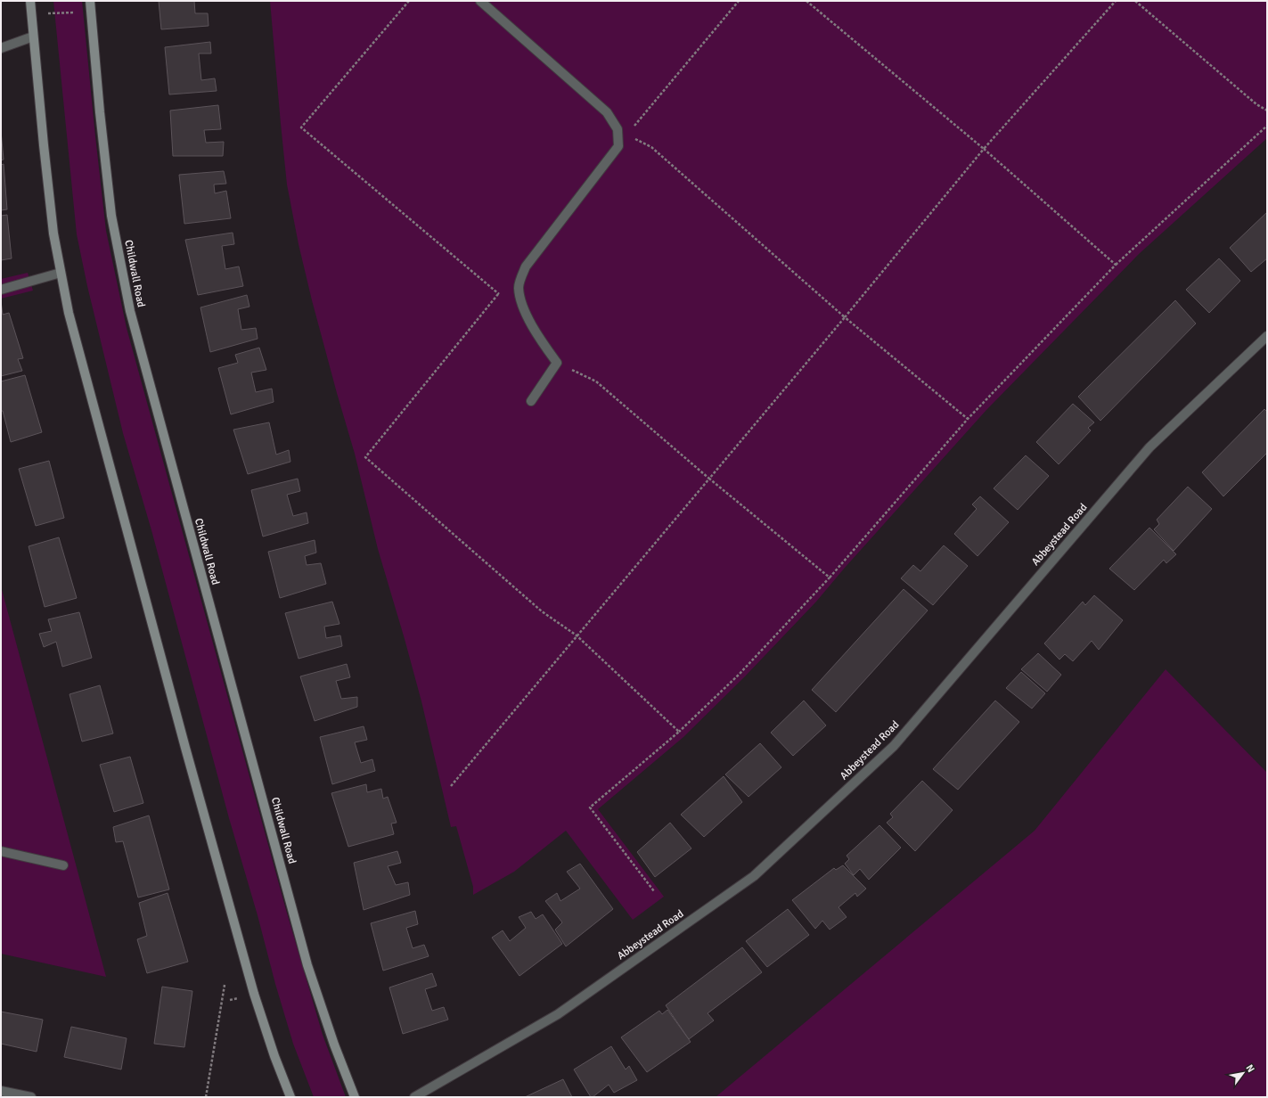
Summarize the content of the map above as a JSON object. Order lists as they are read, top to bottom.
{
  "streets": {
    "main road": ["Childwall Road"],
    "street": ["Abbeystead Road"]
  },
  "north": "top right"
}
